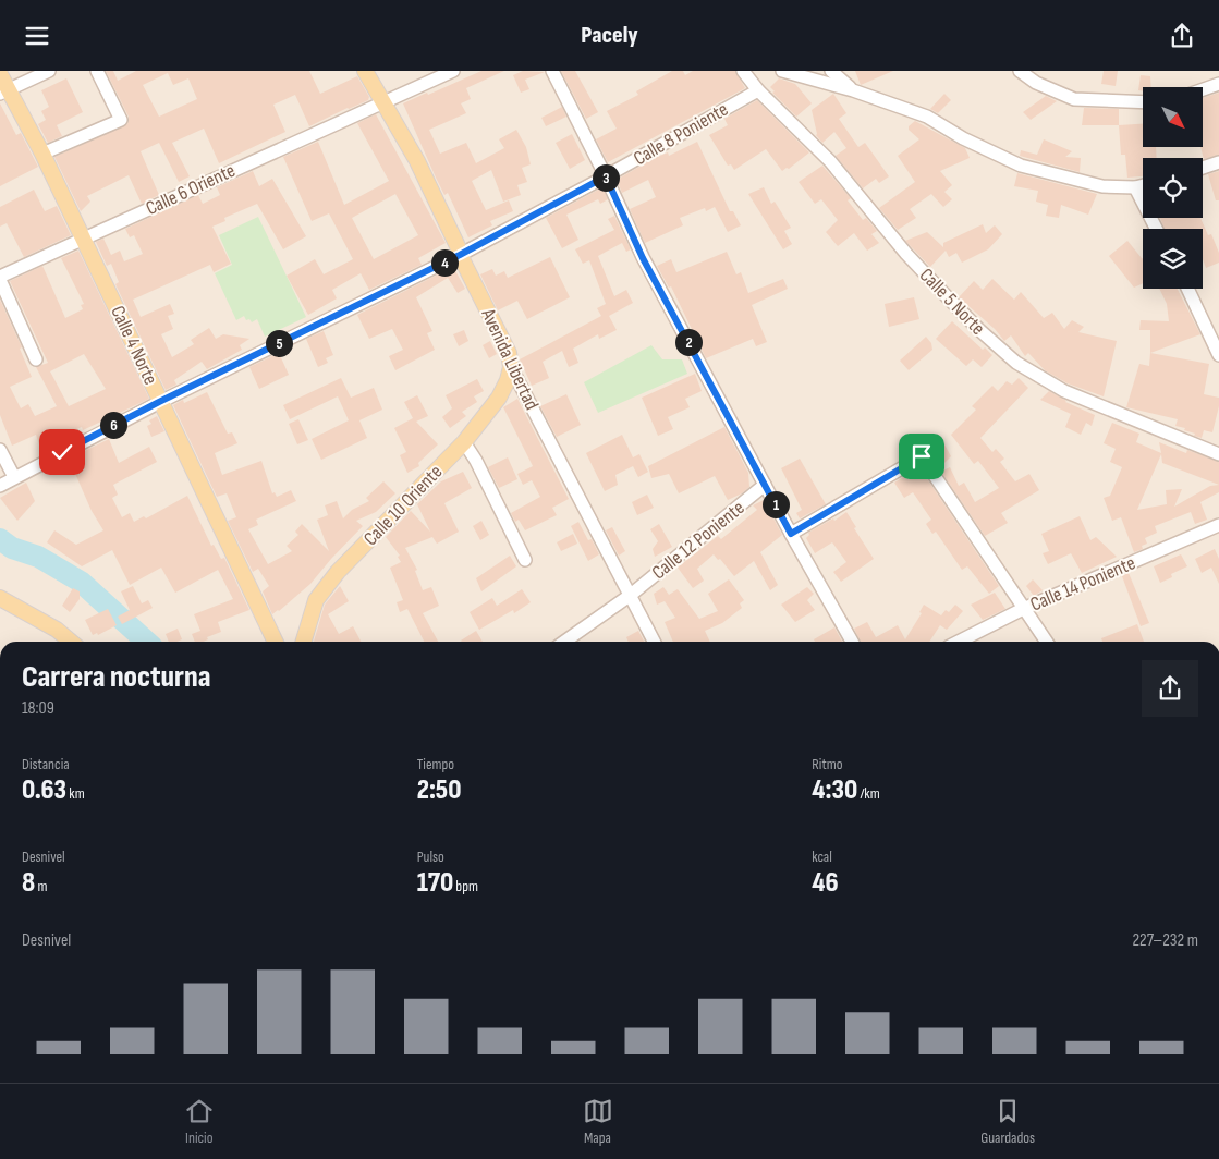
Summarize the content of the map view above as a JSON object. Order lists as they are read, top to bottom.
{
  "streets": {
    "main road": ["Calle 4 Norte", "Avenida Libertad", "Calle 10 Oriente"],
    "street": [
      "Calle 8 Poniente",
      "Calle 6 Oriente",
      "Calle 5 Norte",
      "Calle 12 Poniente",
      "Calle 14 Poniente"
    ]
  },
  "crossings": [
    ["Calle 8 Poniente", "Calle 5 Norte"],
    ["Calle 8 Poniente", "Calle 4 Norte"],
    ["Calle 8 Poniente", "Avenida Libertad"],
    ["Calle 6 Oriente", "Calle 4 Norte"],
    ["Calle 6 Oriente", "Avenida Libertad"],
    ["Avenida Libertad", "Calle 10 Oriente"],
    ["Avenida Libertad", "Calle 12 Poniente"]
  ],
  "north": "bottom right",
  "page": {
    "header": "Pacely",
    "pins": [
      "3",
      "4",
      "2",
      "5",
      "6",
      "1"
    ],
    "heading": ["Carrera nocturna", "18:09"],
    "stats": [
      ["Distancia", "0.63 km"],
      ["Tiempo", "2:50"],
      ["Ritmo", "4:30 /km"],
      ["Desnivel", "8 m"],
      ["Pulso", "170 bpm"],
      ["kcal", "46"]
    ],
    "chart": ["Desnivel", "227–232 m"],
    "tabs": ["Inicio", "Mapa", "Guardados"]
  }
}
